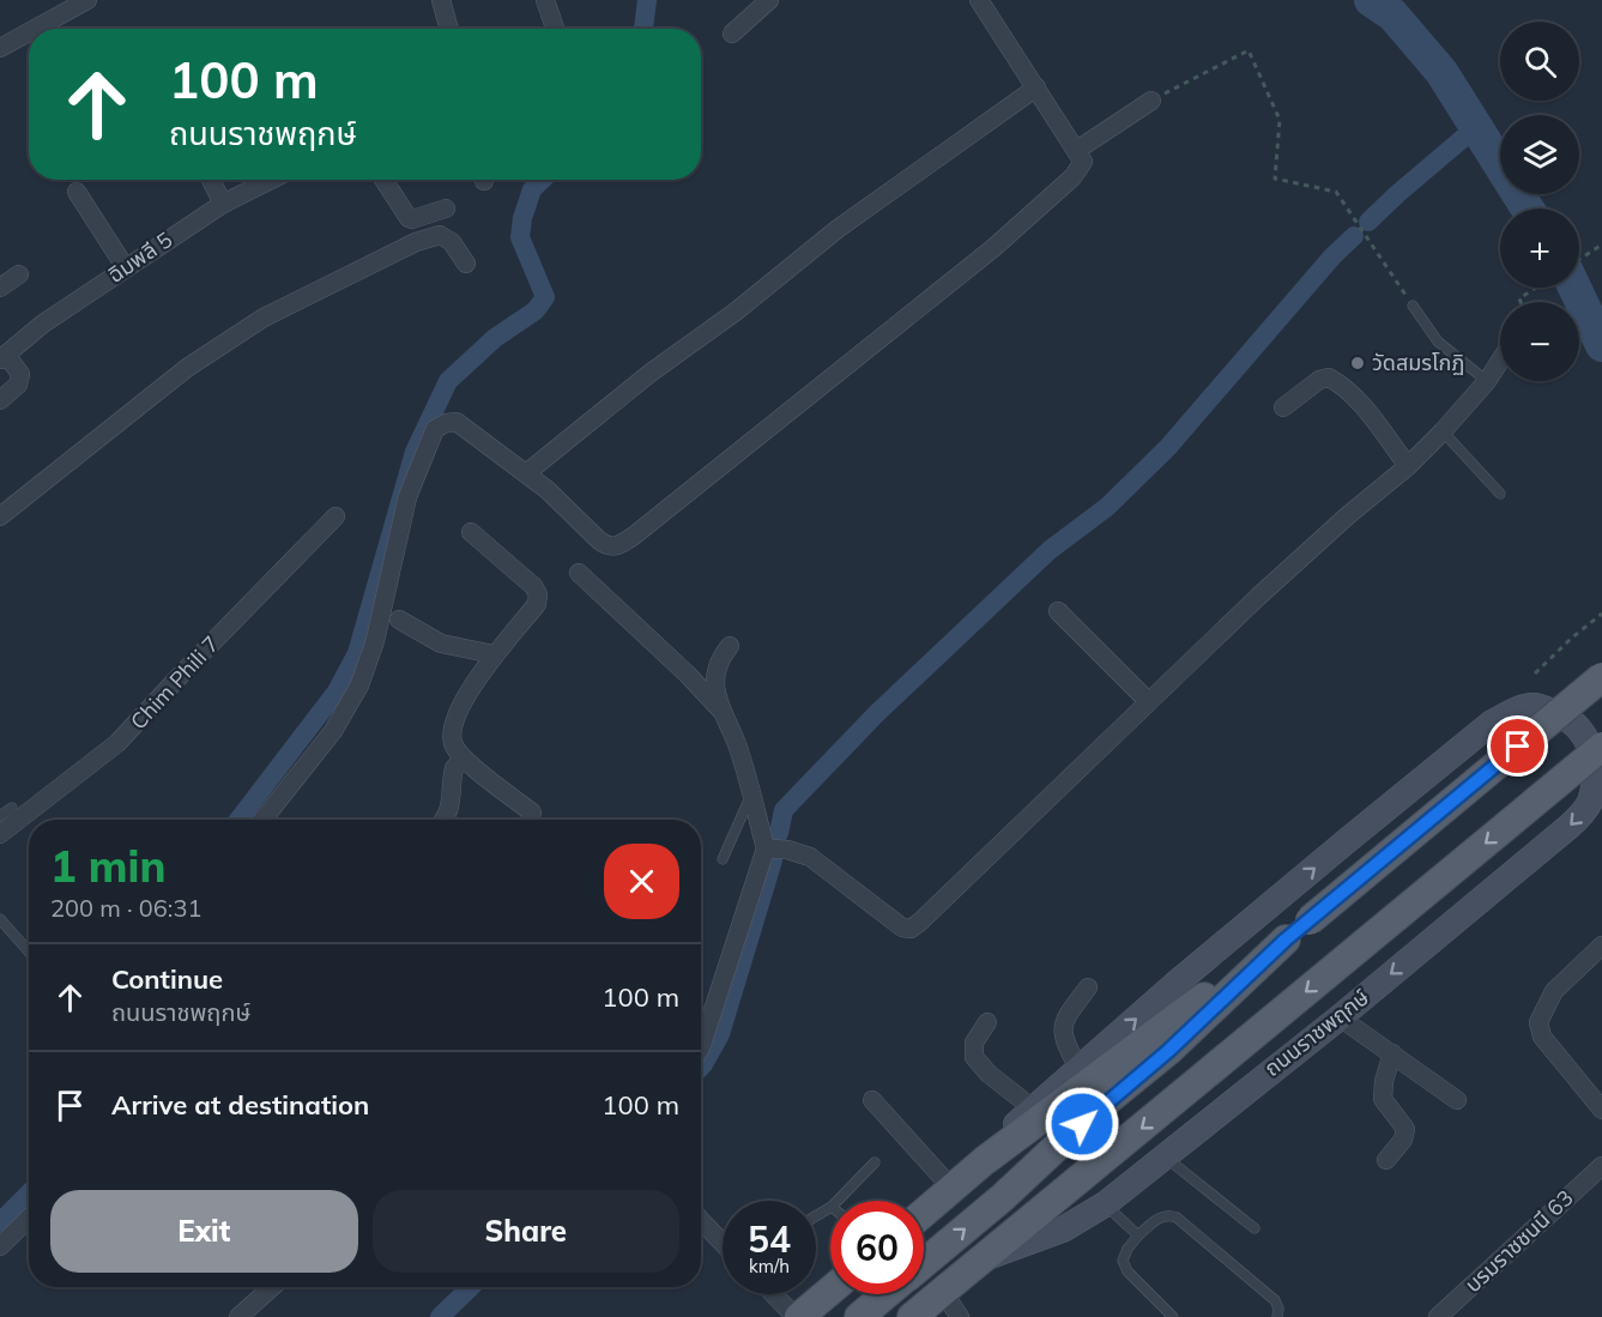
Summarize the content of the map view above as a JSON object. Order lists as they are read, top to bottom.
{
  "streets": {
    "main road": ["ถนนราชพฤกษ์"],
    "street": ["ฉิมพลี 5", "Chim Phili 7", "บรมราชชนนี 63"]
  },
  "places": ["วัดสมรโกฏิ"],
  "page": {
    "map_buttons": ["+", "−"],
    "turn": ["100 m", "ถนนราชพฤกษ์"],
    "heading": ["1 min", "200 m · 06:31"],
    "list": [
      {
        "name": "Continue",
        "note": "ถนนราชพฤกษ์",
        "value": "100 m"
      },
      {
        "name": "Arrive at destination",
        "value": "100 m"
      }
    ],
    "buttons": ["Exit", "Share"],
    "speed": "54 km/h",
    "limit": "60"
  }
}
